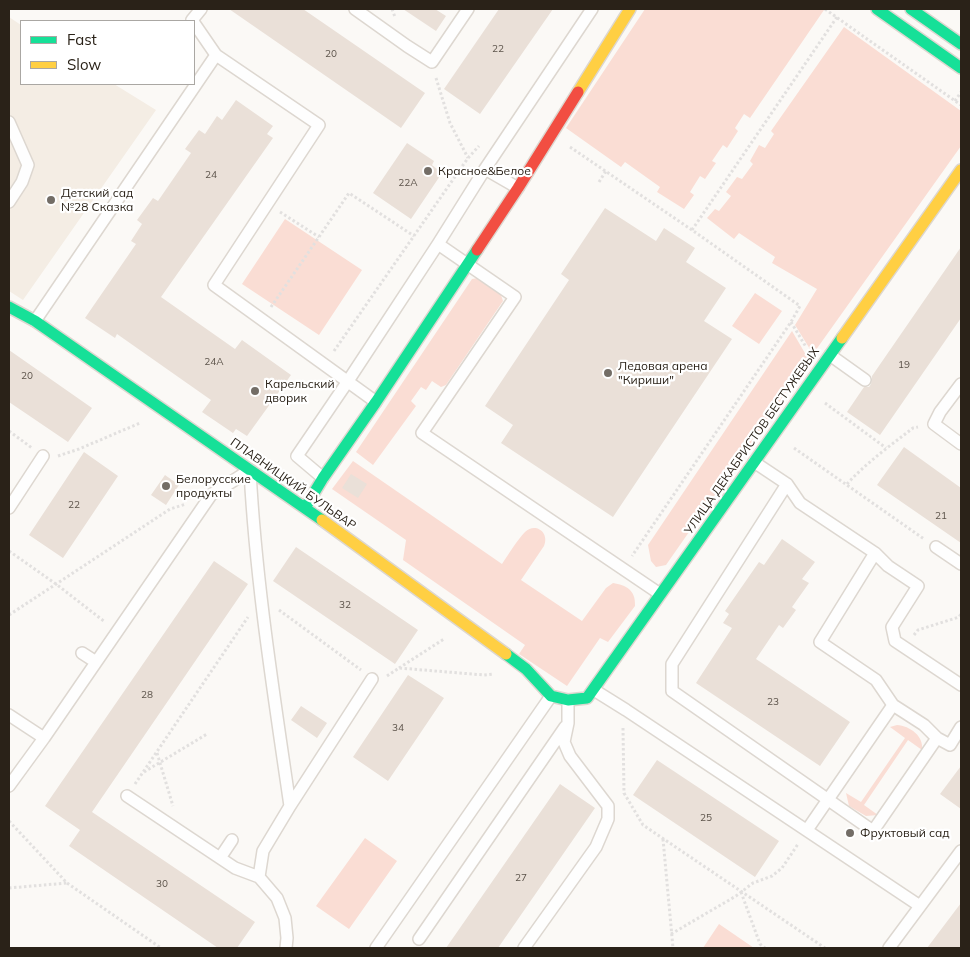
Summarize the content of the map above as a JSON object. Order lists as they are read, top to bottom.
{
  "streets": {
    "street": ["УЛИЦА ДЕКАБРИСТОВ БЕСТУЖЕВЫХ", "ПЛАВНИЦКИЙ БУЛЬВАР"]
  },
  "places": [
    "Красное&Белое",
    "Детский сад №28 Сказка",
    "Ледовая арена \"Кириши\"",
    "Карельский дворик",
    "Белорусские продукты",
    "Фруктовый сад"
  ],
  "house_numbers": [
    "22",
    "20",
    "24",
    "22А",
    "24А",
    "19",
    "20",
    "22",
    "21",
    "32",
    "28",
    "23",
    "34",
    "25",
    "27",
    "30"
  ],
  "legend": ["Fast", "Slow"]
}
